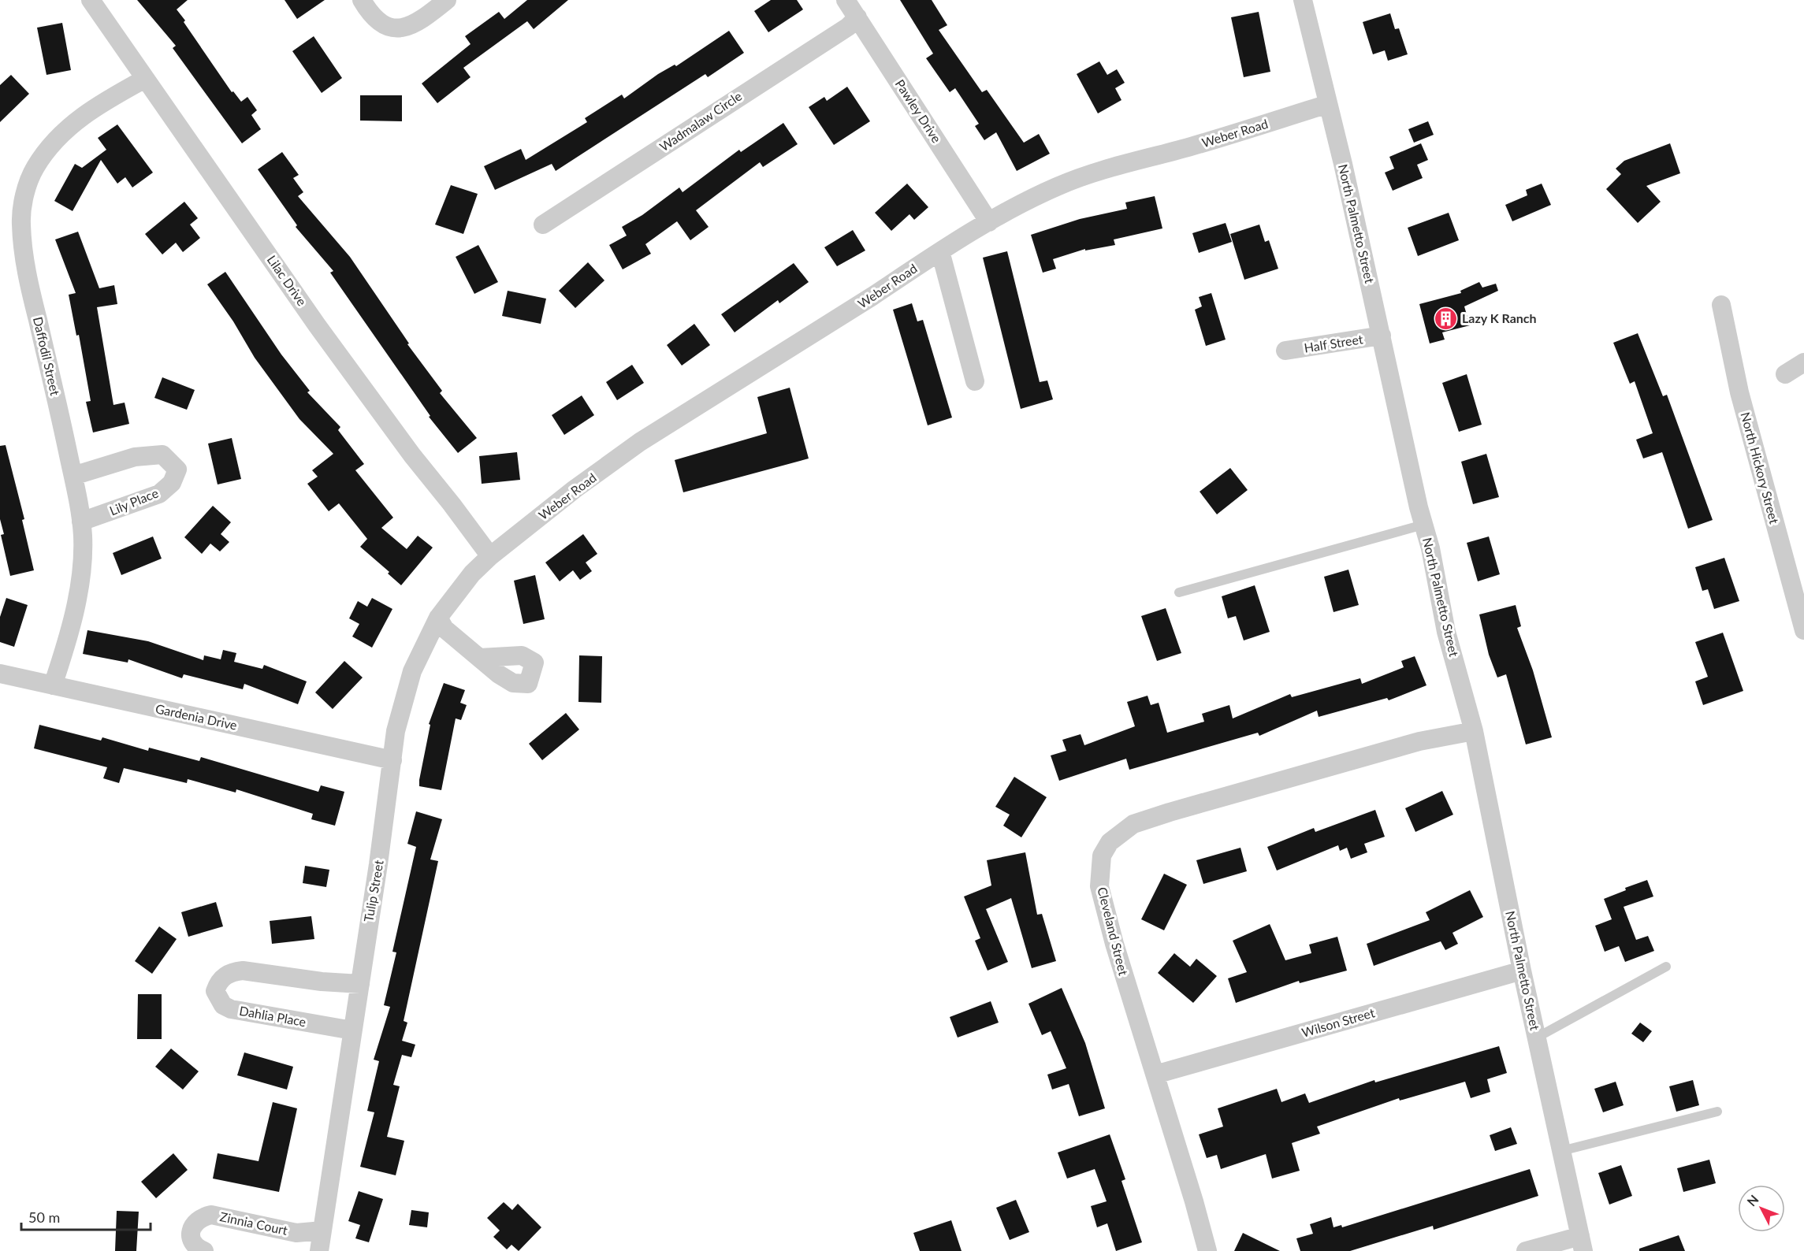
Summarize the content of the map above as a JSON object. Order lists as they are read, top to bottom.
{
  "streets": {
    "street": [
      "Pawley Drive",
      "Wadmalaw Circle",
      "Weber Road",
      "North Palmetto Street",
      "Lilac Drive",
      "Half Street",
      "Daffodil Street",
      "North Hickory Street",
      "Lily Place",
      "Gardenia Drive",
      "Tulip Street",
      "Cleveland Street",
      "Dahlia Place",
      "Wilson Street",
      "Zinnia Court"
    ]
  },
  "crossings": [
    ["Pawley Drive", "Wadmalaw Circle"],
    ["Pawley Drive", "Weber Road"],
    ["Weber Road", "North Palmetto Street"],
    ["Weber Road", "Lilac Drive"],
    ["Weber Road", "Tulip Street"],
    ["North Palmetto Street", "Half Street"],
    ["North Palmetto Street", "Cleveland Street"],
    ["North Palmetto Street", "Wilson Street"],
    ["Lilac Drive", "Daffodil Street"],
    ["Lilac Drive", "Tulip Street"],
    ["Daffodil Street", "Lily Place"],
    ["Daffodil Street", "Gardenia Drive"],
    ["Gardenia Drive", "Tulip Street"],
    ["Tulip Street", "Dahlia Place"],
    ["Tulip Street", "Zinnia Court"],
    ["Cleveland Street", "Wilson Street"]
  ],
  "places": {
    "building": ["Lazy K Ranch"]
  },
  "scale_bar": "50 m",
  "north": "top left"
}
